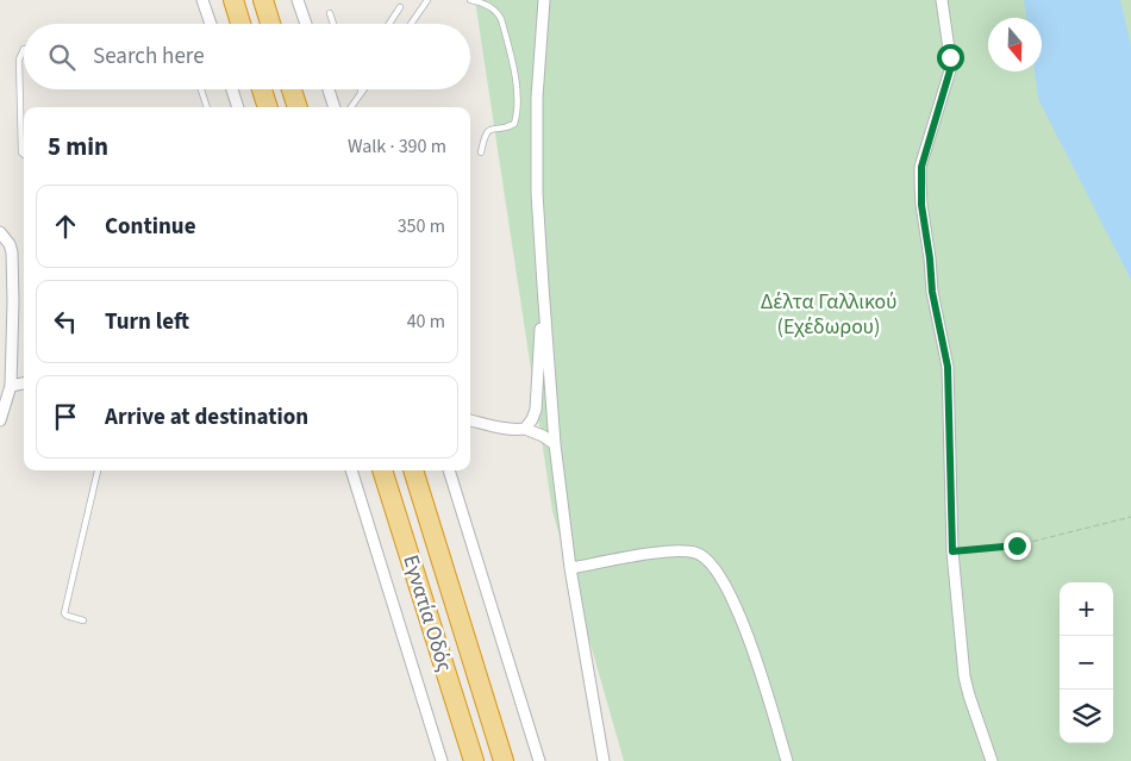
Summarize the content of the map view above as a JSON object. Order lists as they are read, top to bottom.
{
  "streets": {
    "highway": ["Εγνατία Οδός"]
  },
  "parks": ["Δέλτα Γαλλικού (Εχέδωρου)"],
  "north": "bottom",
  "page": {
    "search": "Search here",
    "heading": ["5 min", "Walk · 390 m"],
    "list": [
      ["Continue", "350 m"],
      ["Turn left", "40 m"],
      "Arrive at destination"
    ],
    "map_buttons": ["+", "−"]
  }
}
